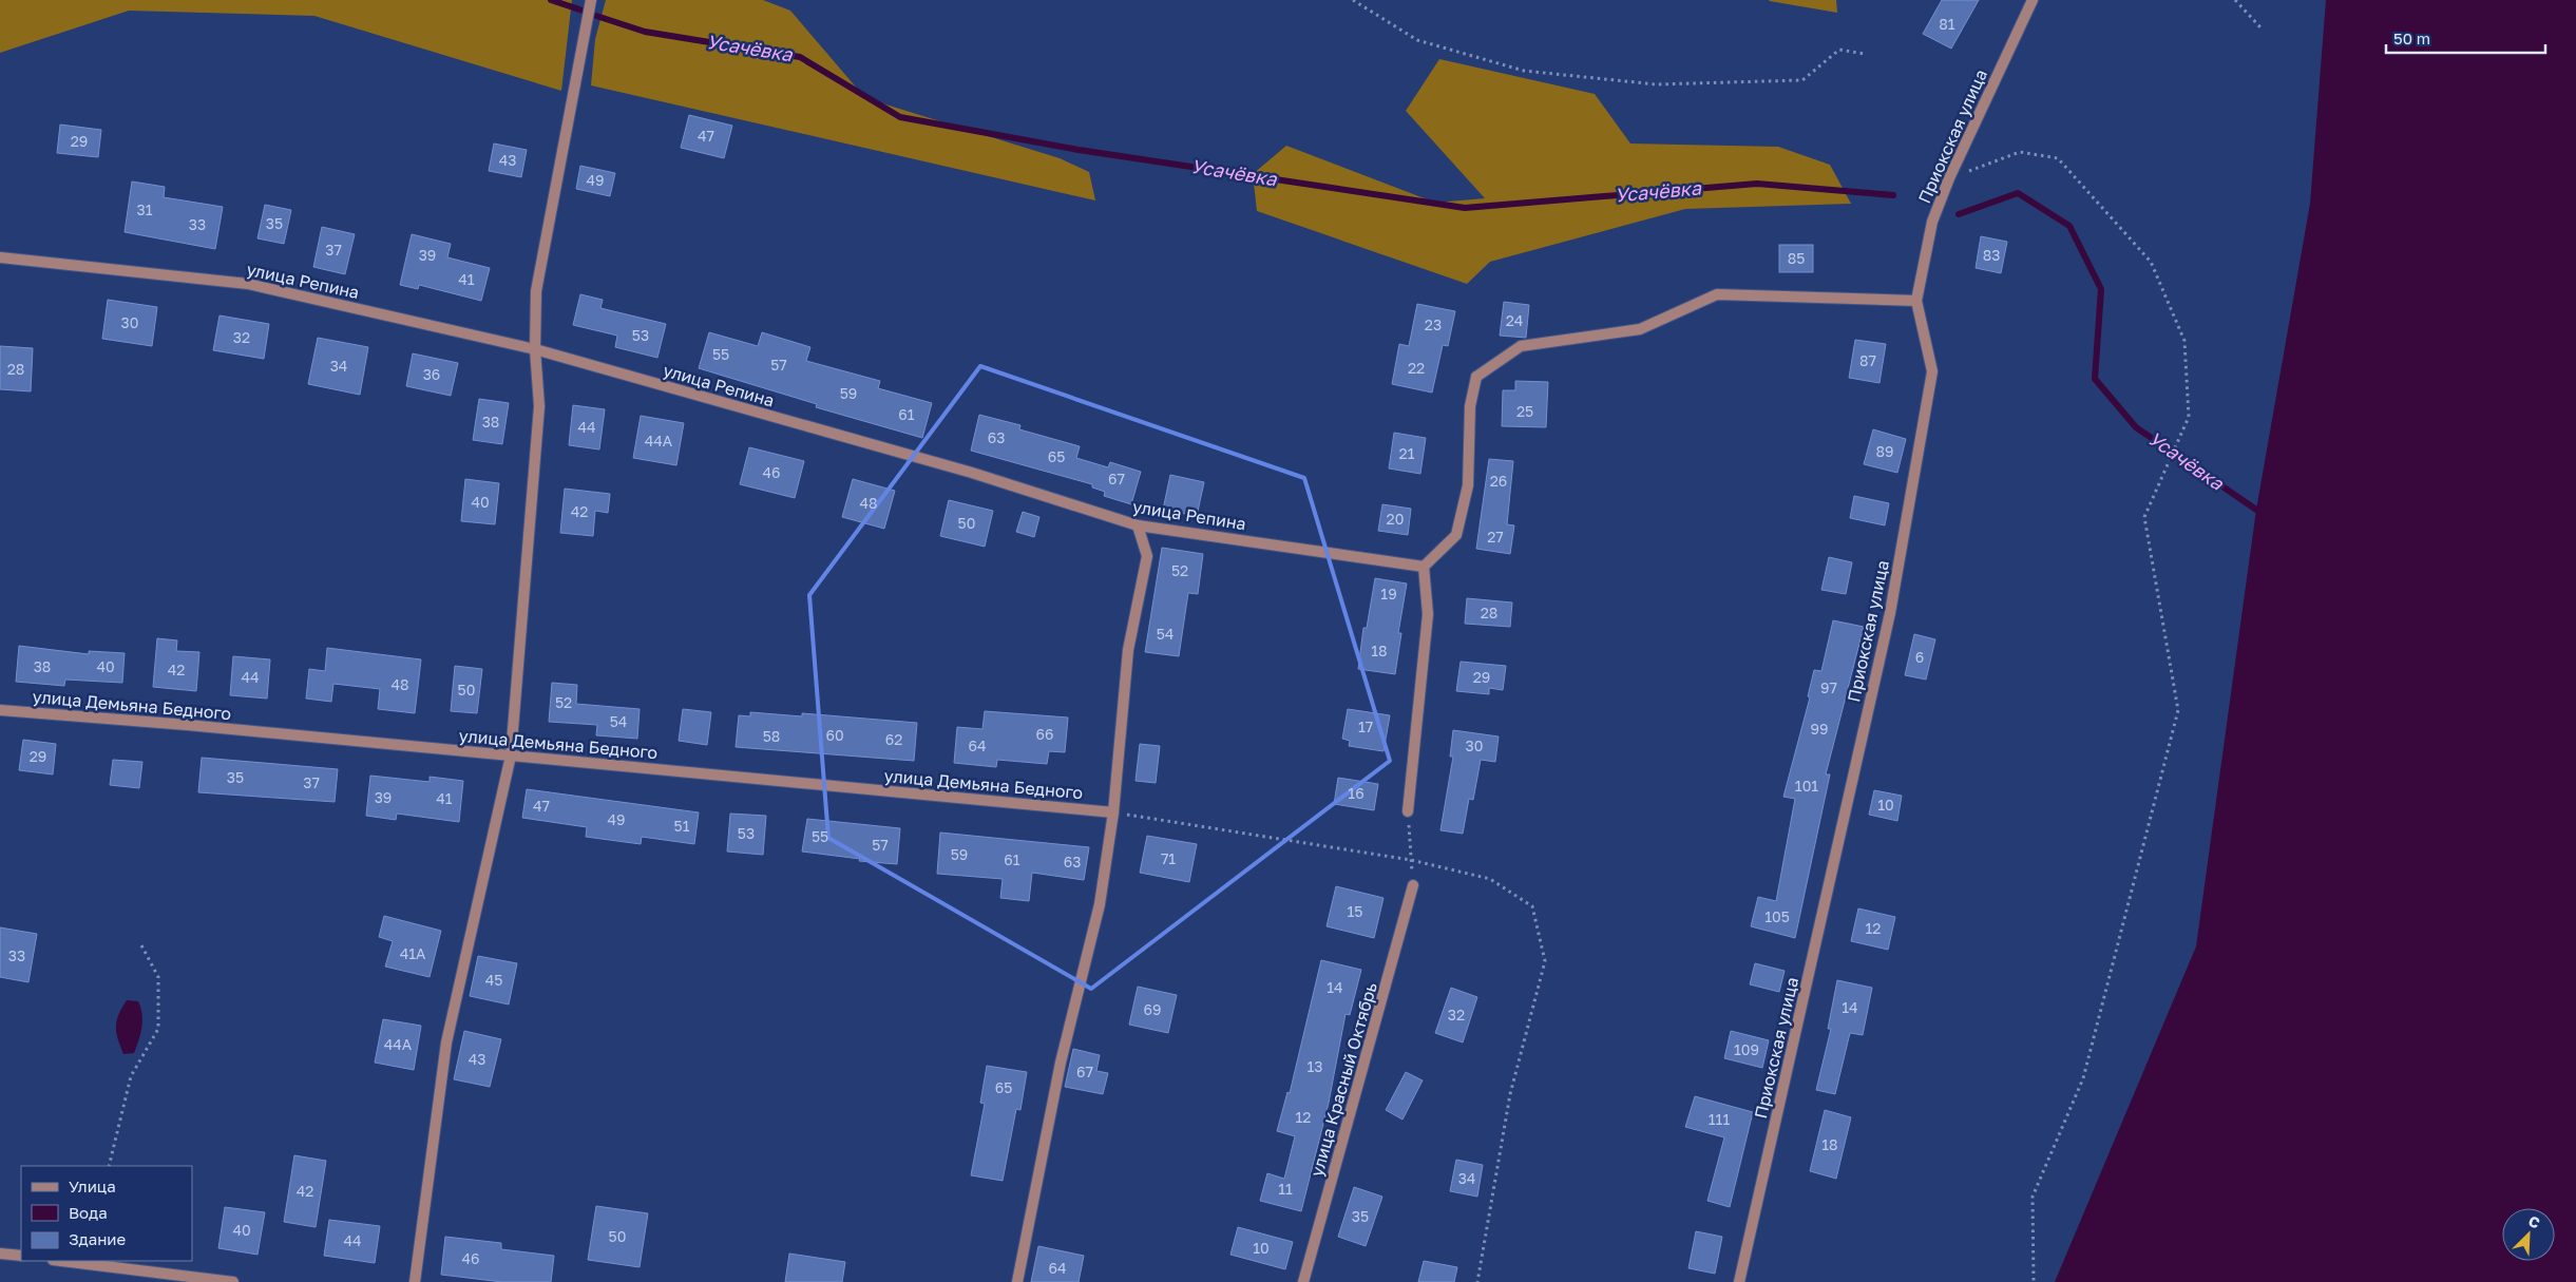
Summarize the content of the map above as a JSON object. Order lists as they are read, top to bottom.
{
  "streets": {
    "street": [
      "Приокская улица",
      "улица Репина",
      "улица Демьяна Бедного",
      "улица Красный Октябрь"
    ]
  },
  "water": ["Усачёвка"],
  "house_numbers": [
    "81",
    "47",
    "29",
    "43",
    "49",
    "31",
    "35",
    "33",
    "37",
    "39",
    "83",
    "85",
    "41",
    "24",
    "30",
    "23",
    "53",
    "32",
    "55",
    "87",
    "57",
    "34",
    "22",
    "28",
    "36",
    "59",
    "25",
    "61",
    "38",
    "44",
    "63",
    "44А",
    "89",
    "21",
    "65",
    "46",
    "67",
    "26",
    "40",
    "48",
    "42",
    "20",
    "50",
    "27",
    "52",
    "19",
    "28",
    "54",
    "18",
    "6",
    "38",
    "40",
    "42",
    "44",
    "29",
    "48",
    "97",
    "50",
    "52",
    "54",
    "17",
    "99",
    "66",
    "60",
    "58",
    "62",
    "64",
    "30",
    "29",
    "35",
    "37",
    "101",
    "16",
    "39",
    "41",
    "10",
    "47",
    "49",
    "51",
    "53",
    "55",
    "57",
    "59",
    "71",
    "61",
    "63",
    "15",
    "105",
    "12",
    "41А",
    "33",
    "45",
    "14",
    "14",
    "69",
    "32",
    "44А",
    "109",
    "43",
    "13",
    "67",
    "65",
    "12",
    "111",
    "18",
    "34",
    "11",
    "42",
    "35",
    "40",
    "50",
    "44",
    "10",
    "46",
    "64"
  ],
  "legend": ["Улица", "Вода", "Здание"],
  "scale_bar": "50 m",
  "north": "top right"
}
